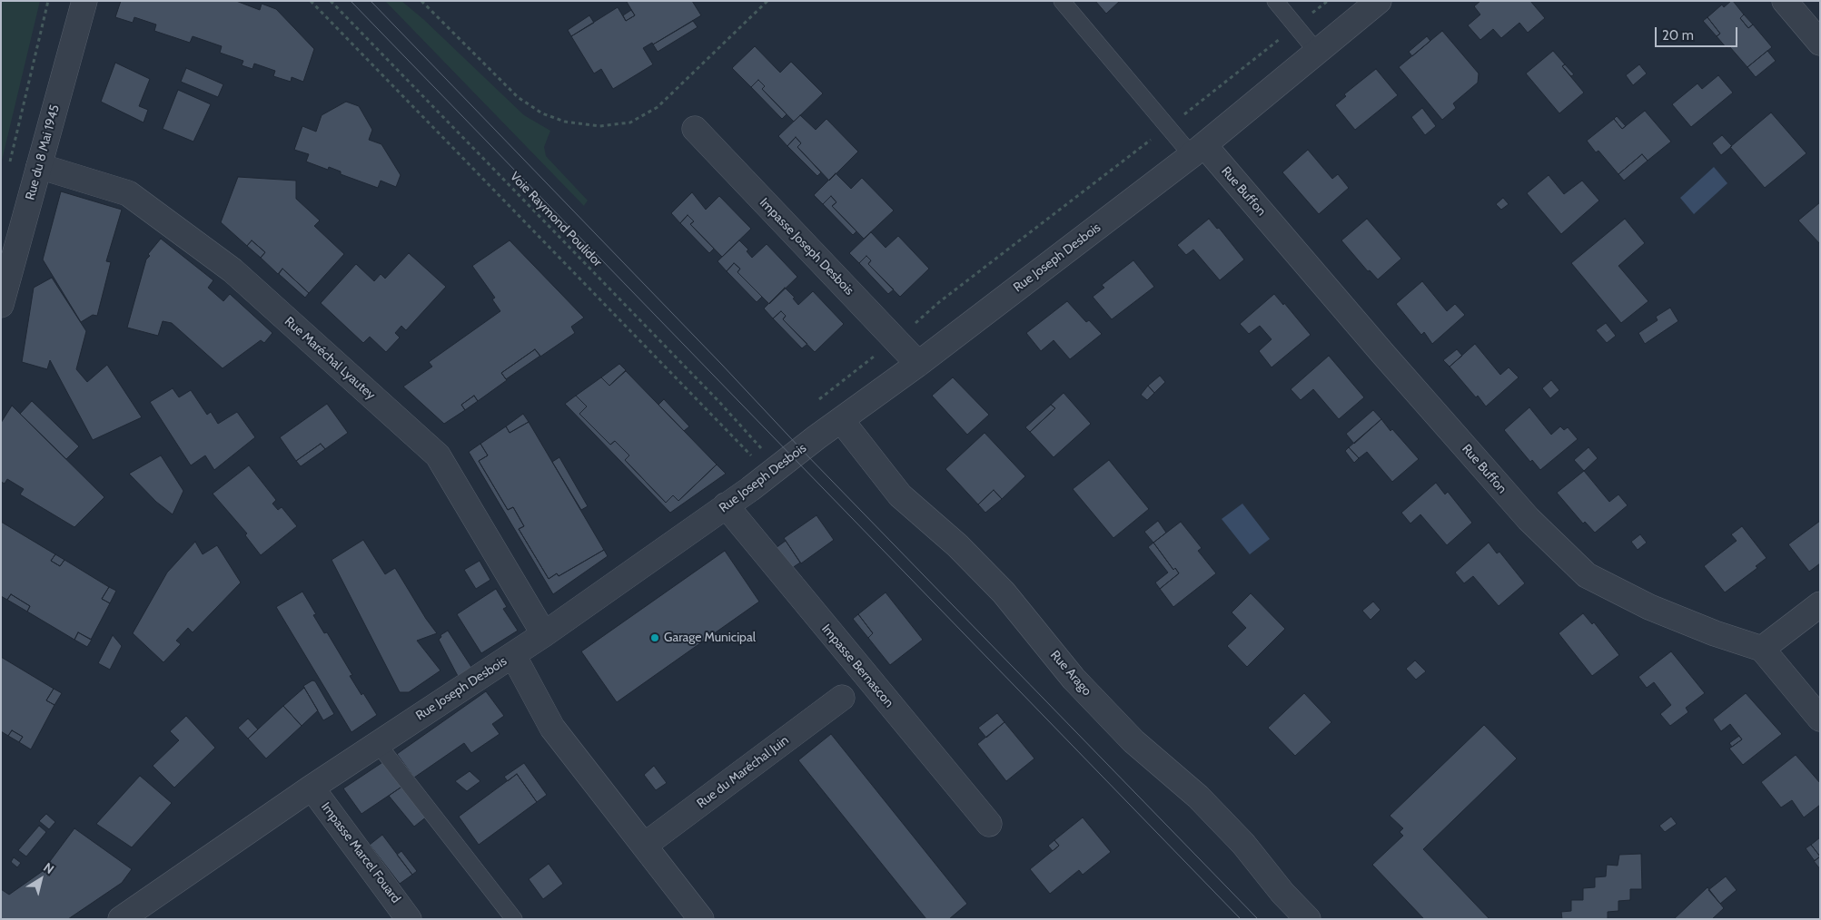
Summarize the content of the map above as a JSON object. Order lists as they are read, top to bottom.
{
  "streets": {
    "street": [
      "Rue du 8 Mai 1945",
      "Rue Buffon",
      "Impasse Joseph Desbois",
      "Rue Joseph Desbois",
      "Rue Maréchal Lyautey",
      "Impasse Bernascon",
      "Rue Arago",
      "Rue du Maréchal Juin",
      "Impasse Marcel Fouard"
    ],
    "path": ["Voie Raymond Poulidor"]
  },
  "crossings": [
    ["Rue du 8 Mai 1945", "Rue Maréchal Lyautey"],
    ["Rue Buffon", "Rue Joseph Desbois"],
    ["Impasse Joseph Desbois", "Rue Joseph Desbois"],
    ["Rue Joseph Desbois", "Rue Maréchal Lyautey"],
    ["Rue Joseph Desbois", "Impasse Bernascon"],
    ["Rue Joseph Desbois", "Rue Arago"],
    ["Rue Joseph Desbois", "Impasse Marcel Fouard"]
  ],
  "places": ["Garage Municipal"],
  "scale_bar": "20 m",
  "north": "top right"
}
